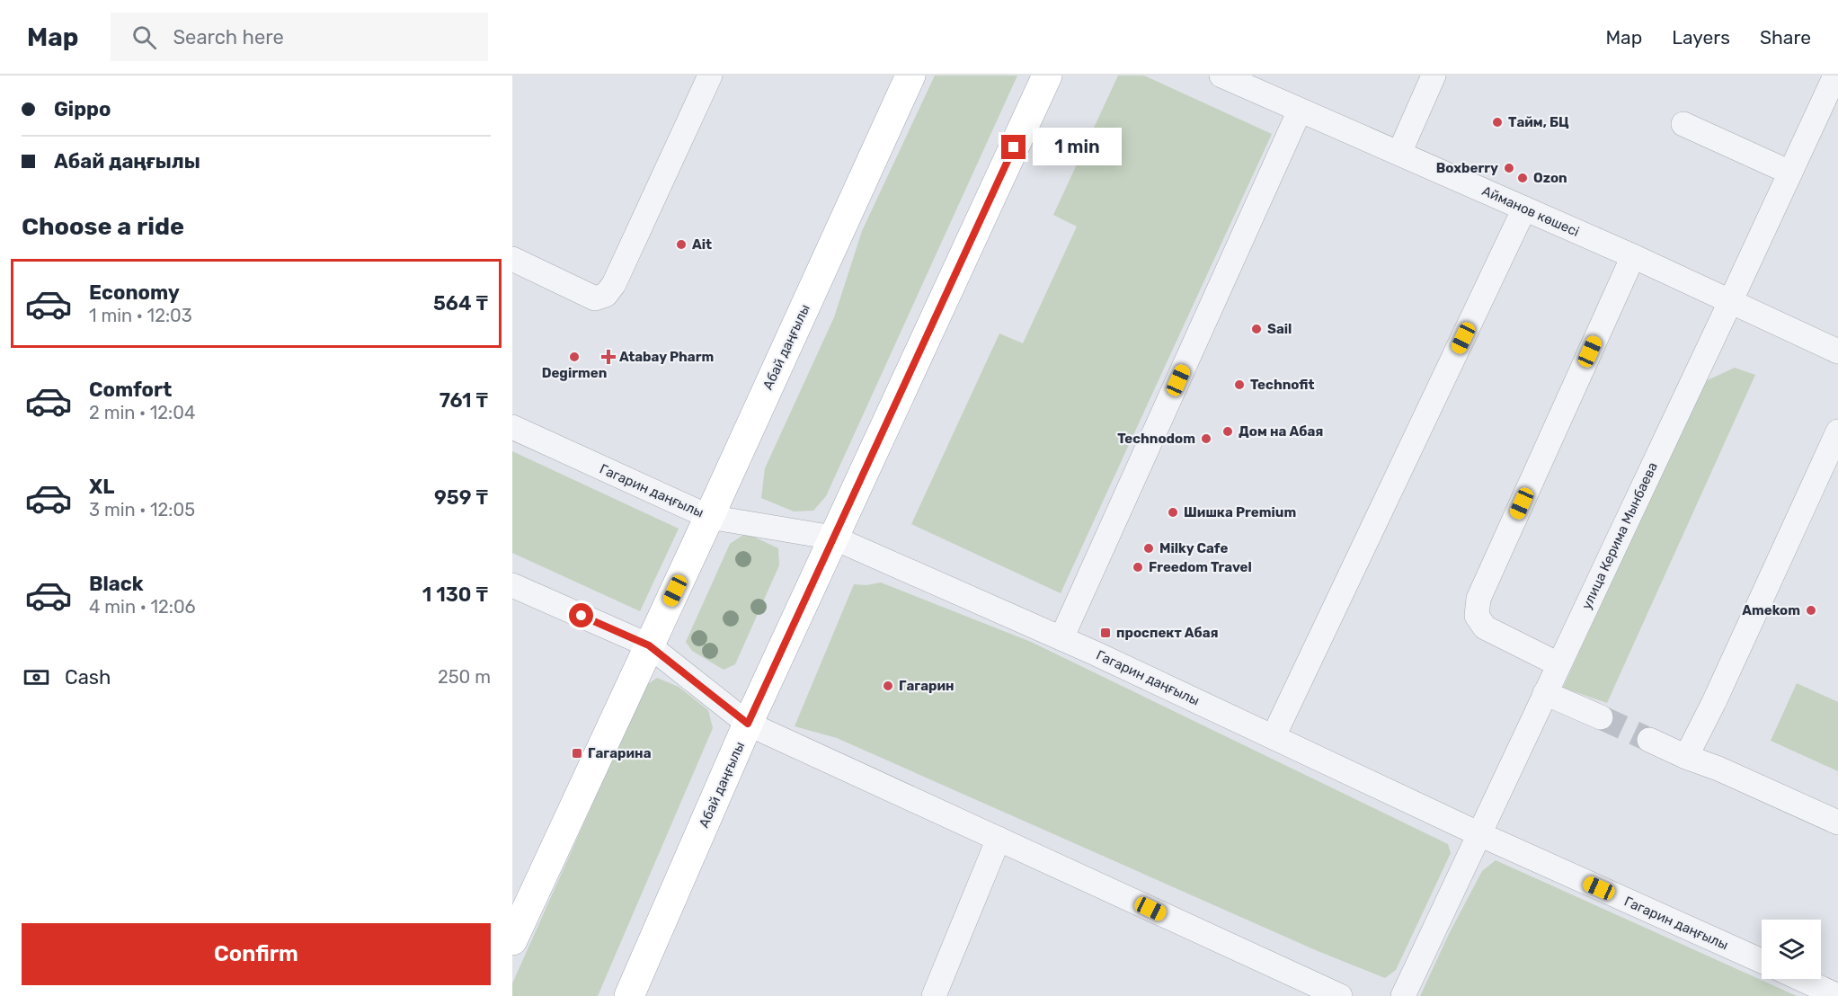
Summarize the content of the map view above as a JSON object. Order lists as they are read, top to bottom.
{
  "streets": {
    "main road": ["Абай даңғылы"],
    "street": ["Айманов көшесі", "Гагарин даңғылы", "улица Керима Мынбаева"]
  },
  "crossings": [
    ["Айманов көшесі", "улица Керима Мынбаева"],
    ["Абай даңғылы", "Гагарин даңғылы"],
    ["Гагарин даңғылы", "улица Керима Мынбаева"]
  ],
  "places": {
    "other": [
      "Тайм, БЦ",
      "Boxberry",
      "Ozon",
      "Ait",
      "Sail",
      "Degirmen",
      "Technofit",
      "Дом на Абая",
      "Technodom",
      "Шишка Premium",
      "Milky Cafe",
      "Freedom Travel",
      "Amekom",
      "Гагарин"
    ],
    "health": ["Atabay Pharm"],
    "transit": ["проспект Абая", "Гагарина"]
  },
  "page": {
    "header": "Map",
    "search": "Search here",
    "nav": ["Map", "Layers", "Share"],
    "banner": ["Gippo", "Абай даңғылы"],
    "bubble": "1 min",
    "heading": "Choose a ride",
    "list": [
      {
        "name": "Economy",
        "note": "1 min · 12:03",
        "value": "564 ₸"
      },
      {
        "name": "Comfort",
        "note": "2 min · 12:04",
        "value": "761 ₸"
      },
      {
        "name": "XL",
        "note": "3 min · 12:05",
        "value": "959 ₸"
      },
      {
        "name": "Black",
        "note": "4 min · 12:06",
        "value": "1 130 ₸"
      }
    ],
    "pay": ["Cash", "250 m"],
    "buttons": "Confirm"
  }
}
